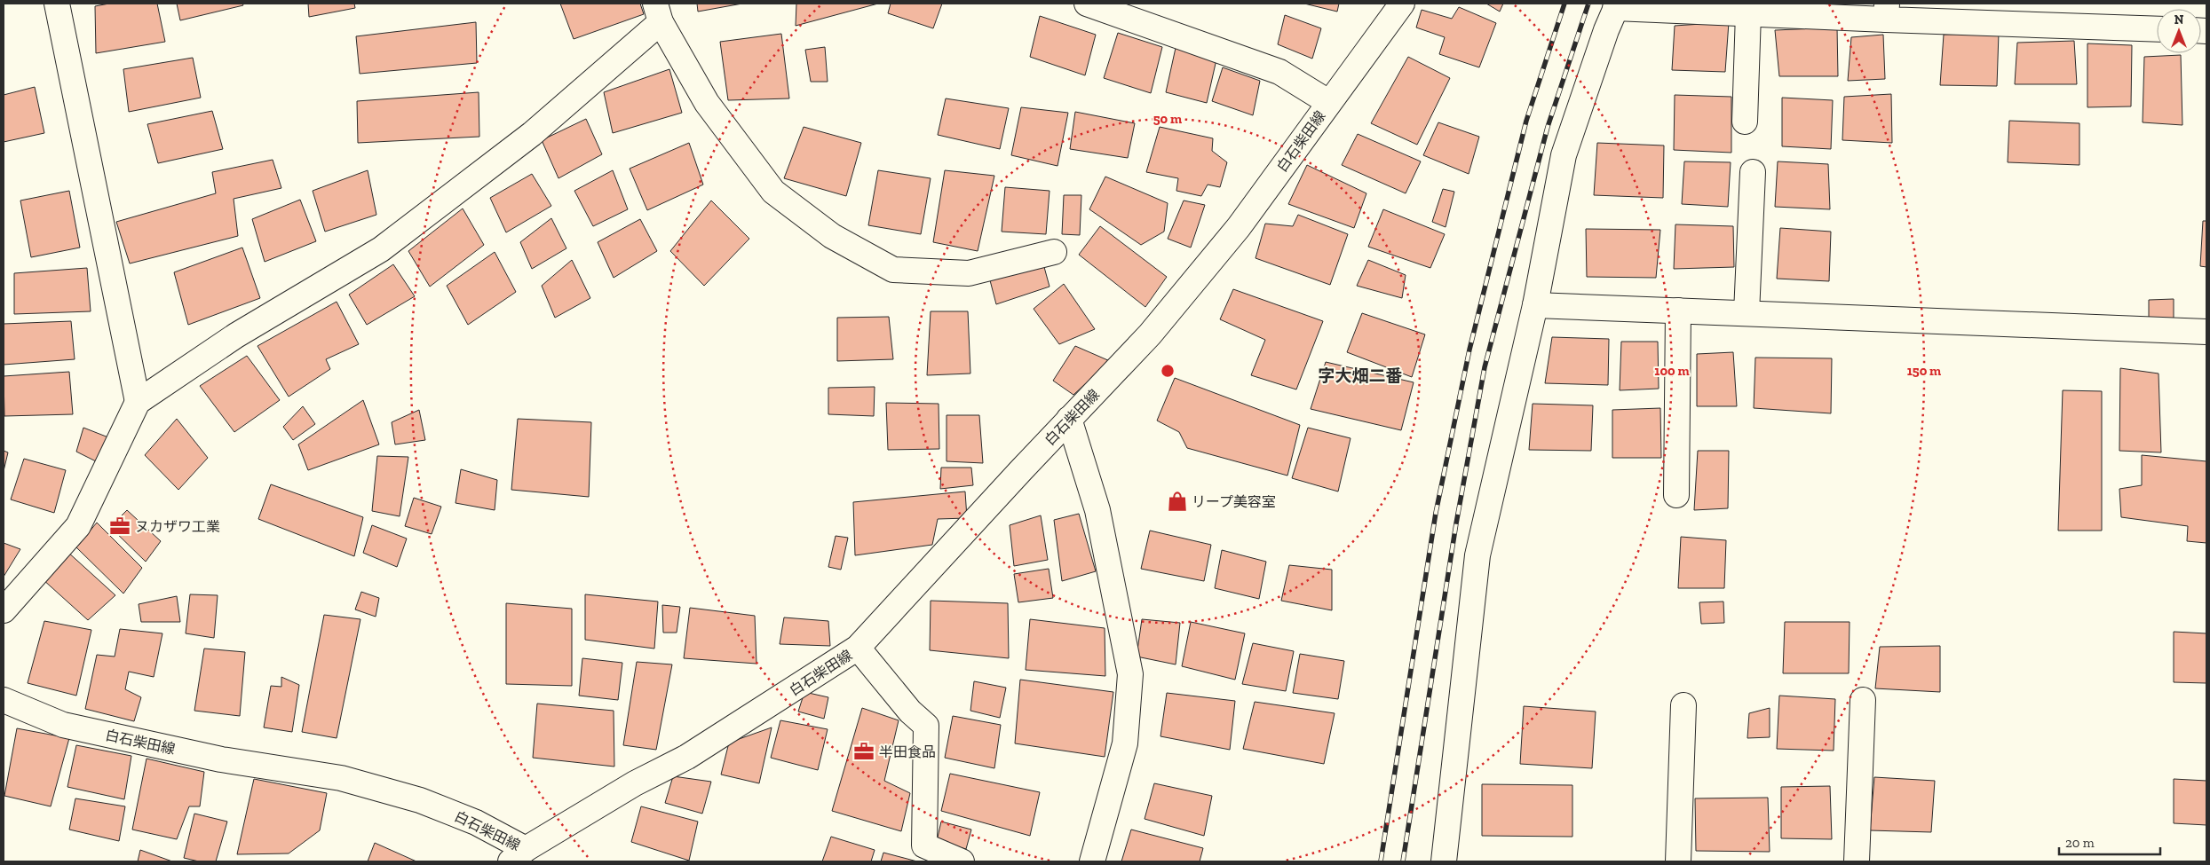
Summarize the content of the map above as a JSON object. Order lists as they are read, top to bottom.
{
  "streets": {
    "street": ["白石柴田線"]
  },
  "districts": ["字大畑二番"],
  "places": {
    "shop": ["リープ美容室"],
    "office": ["ヌカザワ工業", "半田食品"]
  },
  "scale_bar": "20 m",
  "north": "top",
  "rings": ["50 m", "100 m", "150 m"]
}
